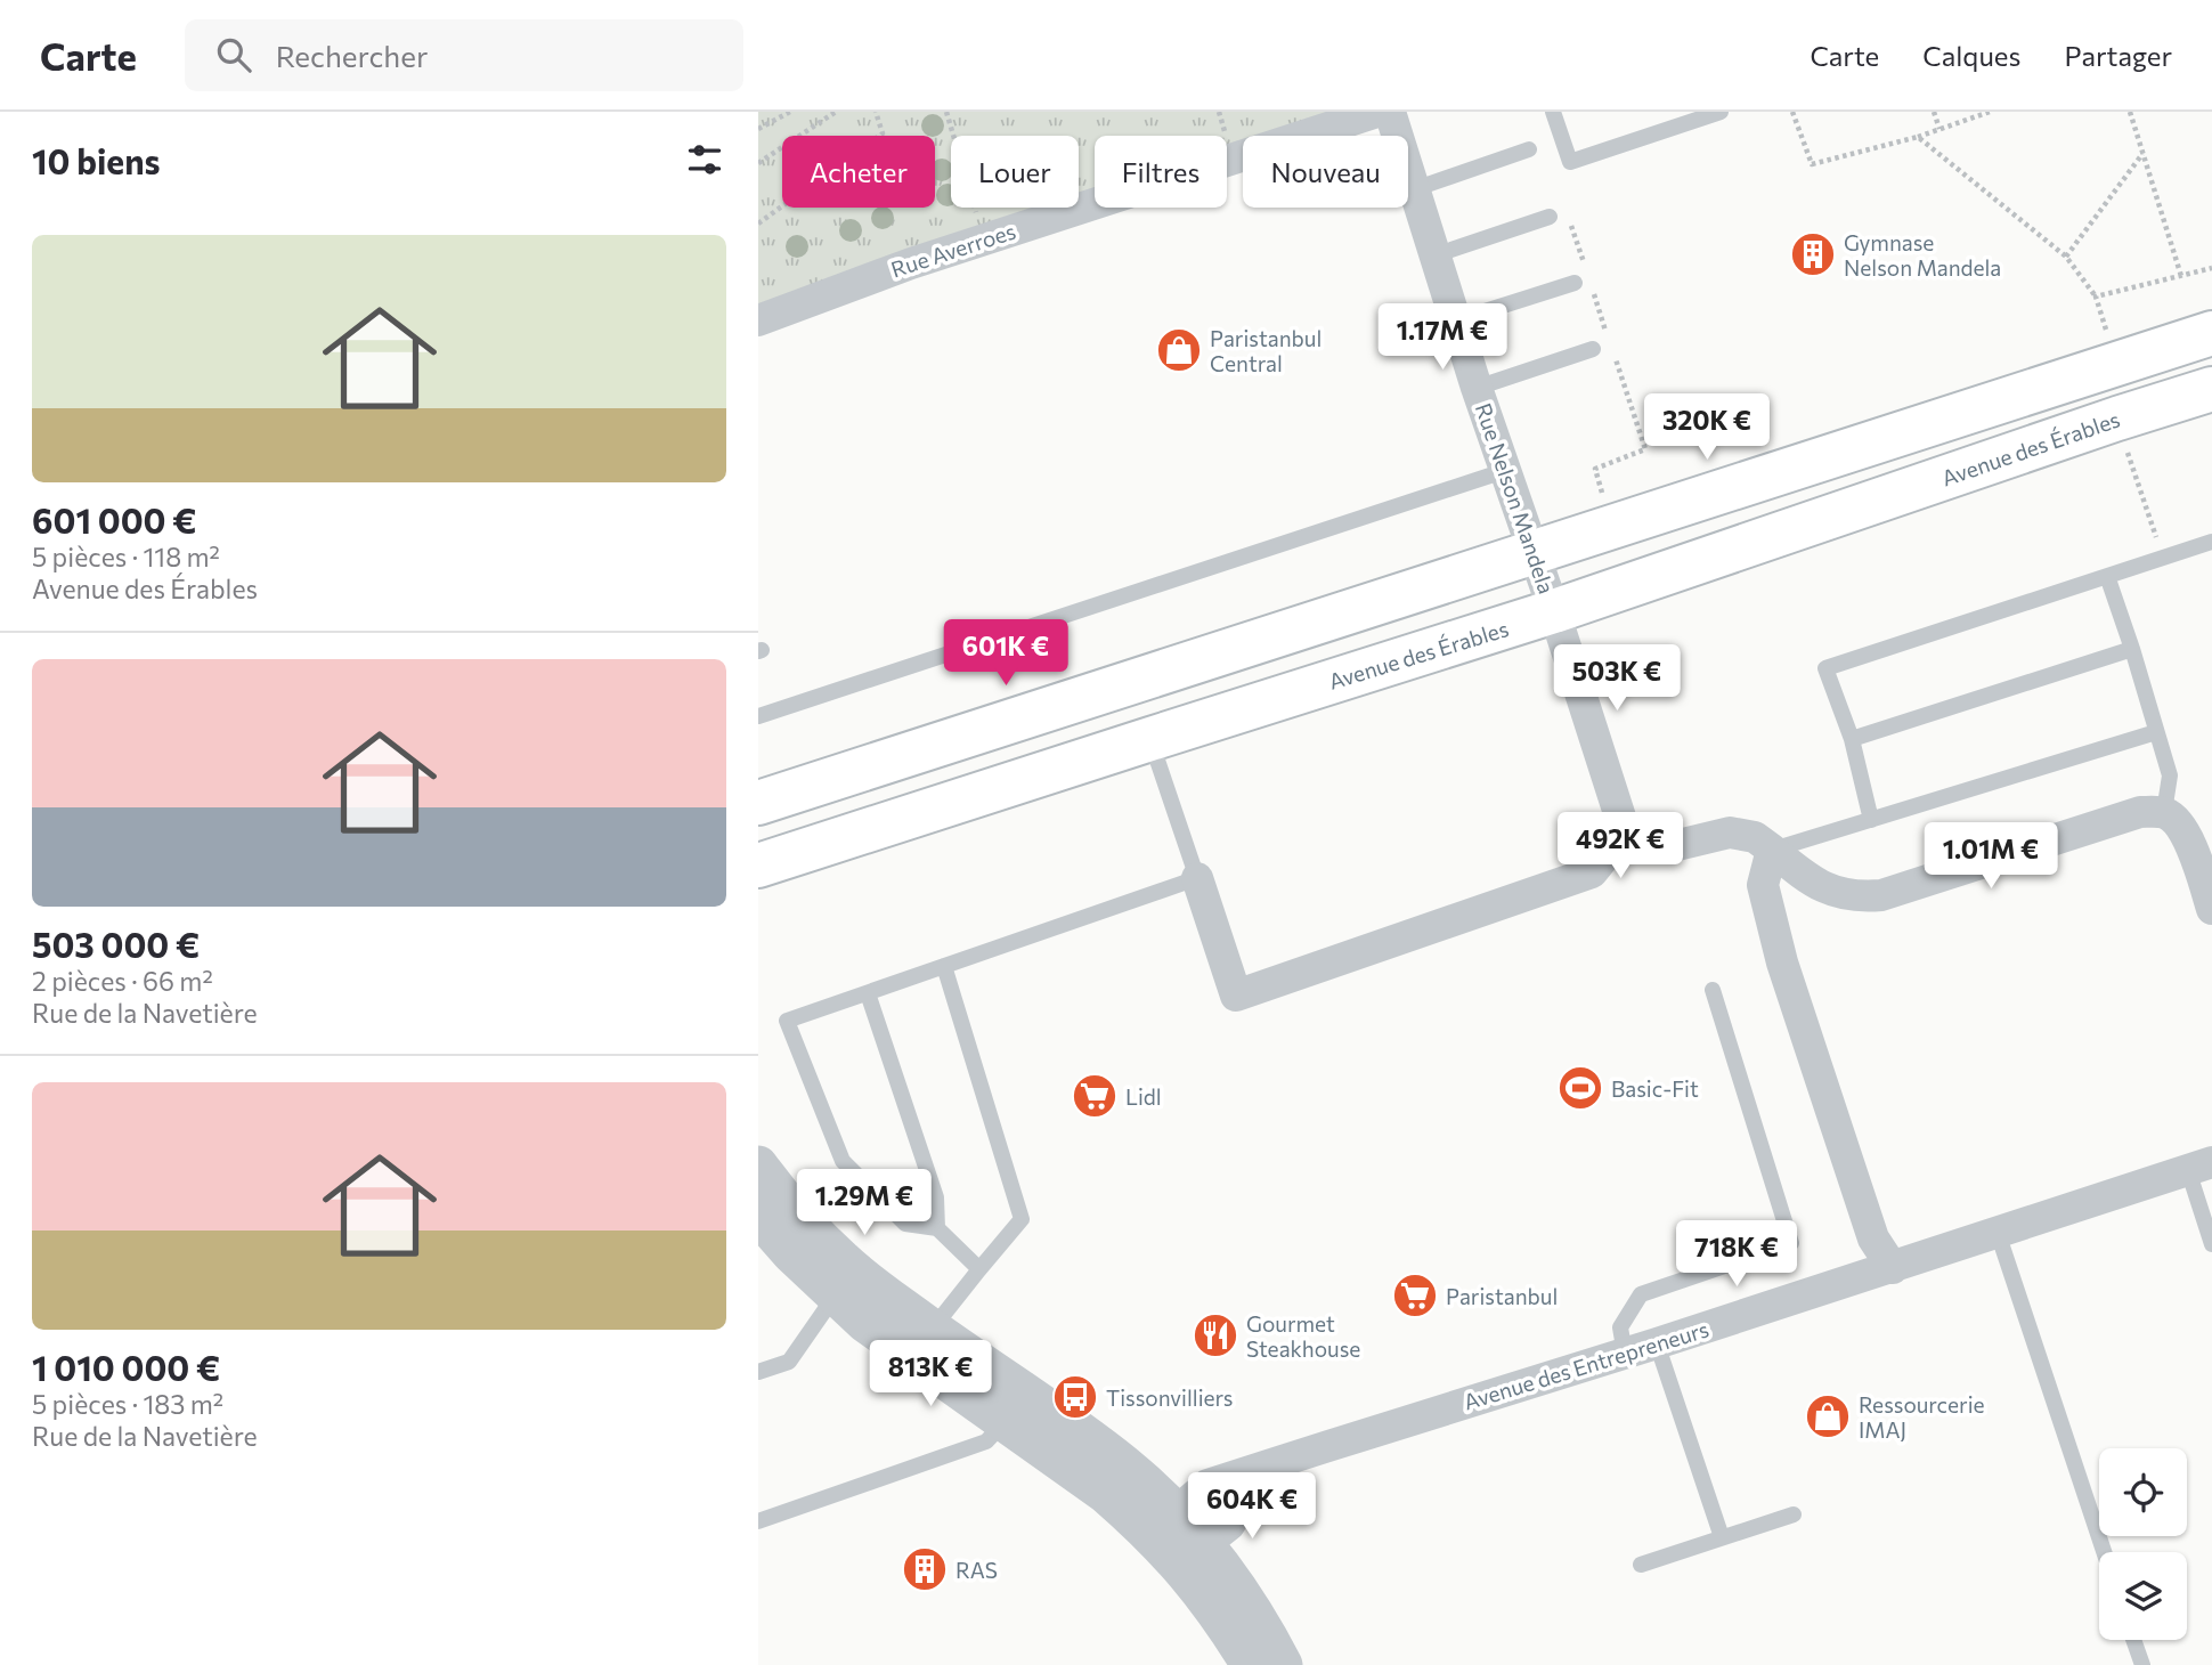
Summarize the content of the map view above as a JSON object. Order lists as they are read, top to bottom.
{
  "streets": {
    "main road": ["Avenue des Érables"],
    "street": ["Rue Averroes", "Rue Nelson Mandela", "Avenue des Entrepreneurs"]
  },
  "crossings": [
    ["Avenue des Érables", "Rue Nelson Mandela"]
  ],
  "places": {
    "building": ["Gymnase Nelson Mandela", "RAS"],
    "shop": ["Paristanbul Central", "Ressourcerie IMAJ"],
    "sports": ["Basic-Fit"],
    "supermarket": ["Lidl", "Paristanbul"],
    "restaurant": ["Gourmet Steakhouse"],
    "bus stop": ["Tissonvilliers"]
  },
  "page": {
    "header": "Carte",
    "search": "Rechercher",
    "nav": ["Carte", "Calques", "Partager"],
    "heading": "10 biens",
    "chip": [
      "Acheter",
      "Louer",
      "Filtres",
      "Nouveau"
    ],
    "list": [
      {
        "name": "601 000 €",
        "note": "5 pièces · 118 m² · Avenue des Érables"
      },
      {
        "name": "503 000 €",
        "note": "2 pièces · 66 m² · Rue de la Navetière"
      },
      {
        "name": "1 010 000 €",
        "note": "5 pièces · 183 m² · Rue de la Navetière"
      }
    ],
    "price": [
      "1.17M €",
      "320K €",
      "601K €",
      "503K €",
      "492K €",
      "1.01M €",
      "1.29M €",
      "718K €",
      "813K €",
      "604K €"
    ]
  }
}
